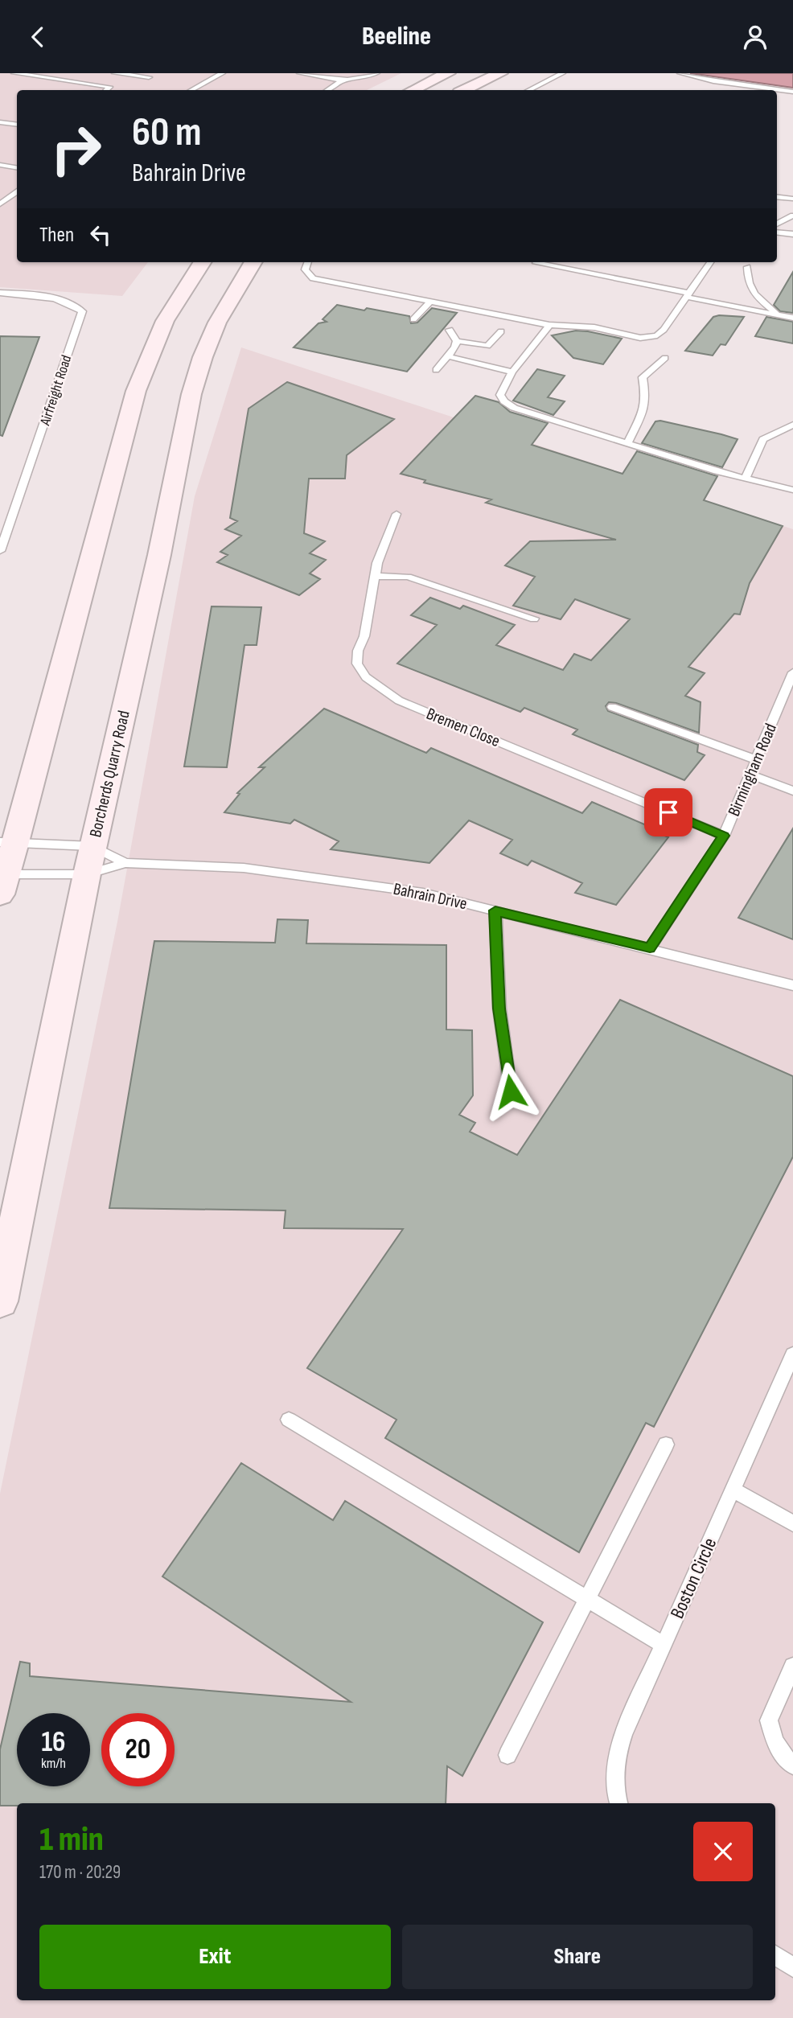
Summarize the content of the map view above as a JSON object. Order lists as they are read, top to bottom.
{
  "streets": {
    "main road": ["Borcherds Quarry Road"],
    "lane": [
      "Airfreight Road",
      "Bremen Close",
      "Birmingham Road",
      "Bahrain Drive",
      "Boston Circle"
    ]
  },
  "crossings": [
    ["Bremen Close", "Birmingham Road"],
    ["Birmingham Road", "Bahrain Drive"],
    ["Borcherds Quarry Road", "Bahrain Drive"]
  ],
  "page": {
    "header": "Beeline",
    "turn": ["60 m", "Bahrain Drive"],
    "then": "Then",
    "speed": "16 km/h",
    "limit": "20",
    "heading": ["1 min", "170 m · 20:29"],
    "buttons": ["Exit", "Share"]
  }
}
